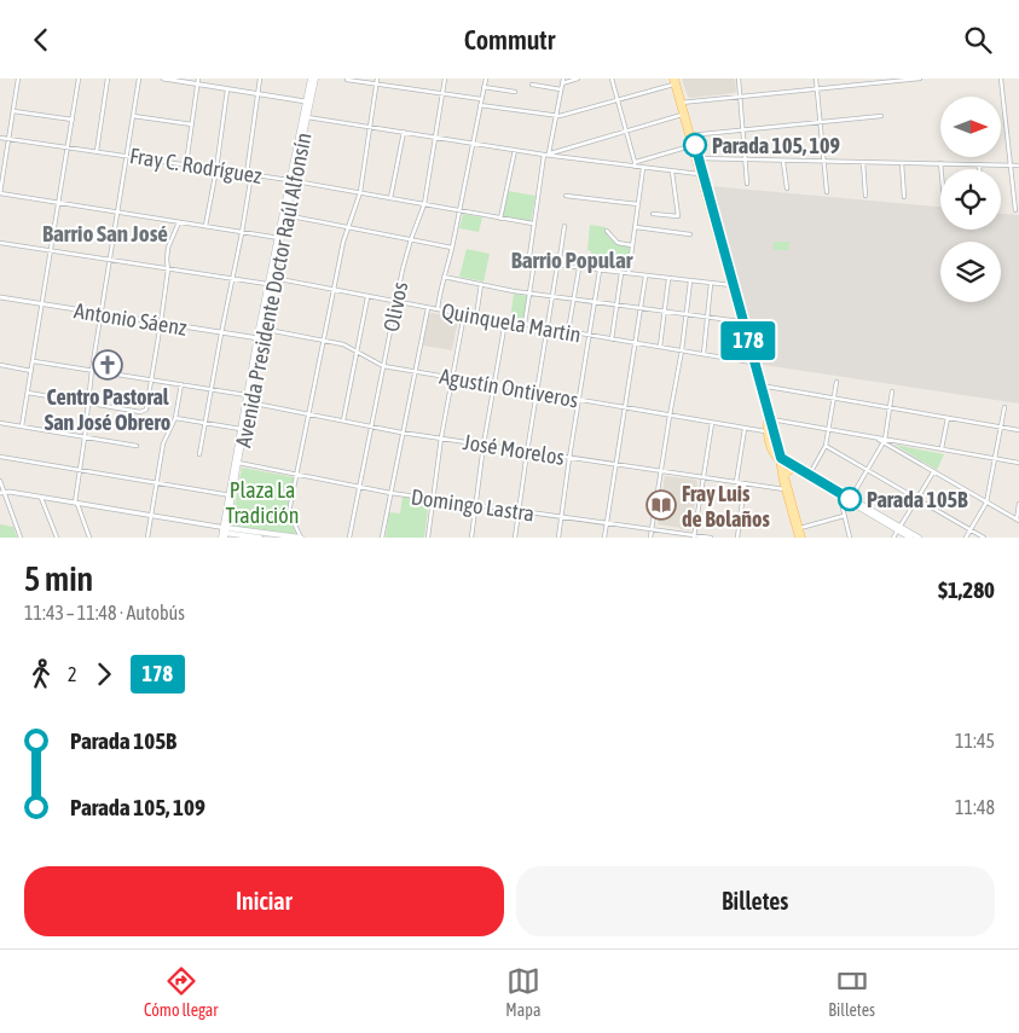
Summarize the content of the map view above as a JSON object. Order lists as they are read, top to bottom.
{
  "streets": {
    "main road": ["Avenida Presidente Doctor Raúl Alfonsín"],
    "street": [
      "Fray C. Rodríguez",
      "Olivos",
      "Antonio Sáenz",
      "Quinquela Martin",
      "Agustín Ontiveros",
      "José Morelos",
      "Domingo Lastra"
    ]
  },
  "crossings": [
    ["Fray C. Rodríguez", "Avenida Presidente Doctor Raúl Alfonsín"],
    ["Fray C. Rodríguez", "Olivos"],
    ["Avenida Presidente Doctor Raúl Alfonsín", "Antonio Sáenz"],
    ["Avenida Presidente Doctor Raúl Alfonsín", "Quinquela Martin"],
    ["Avenida Presidente Doctor Raúl Alfonsín", "Agustín Ontiveros"],
    ["Avenida Presidente Doctor Raúl Alfonsín", "José Morelos"],
    ["Avenida Presidente Doctor Raúl Alfonsín", "Domingo Lastra"],
    ["Olivos", "Quinquela Martin"],
    ["Olivos", "Agustín Ontiveros"],
    ["Olivos", "José Morelos"],
    ["Olivos", "Domingo Lastra"]
  ],
  "districts": ["Barrio San José", "Barrio Popular"],
  "parks": ["Plaza La Tradición"],
  "places": {
    "other": ["Parada 105, 109", "Parada 105B"],
    "church": ["Centro Pastoral San José Obrero"],
    "library": ["Fray Luis de Bolaños"]
  },
  "lines": ["bus line 178"],
  "north": "right",
  "page": {
    "header": "Commutr",
    "on_map": "178",
    "heading": ["5 min", "11:43 – 11:48 · Autobús", "$1,280"],
    "legs": ["2", "178"],
    "list": [
      {
        "name": "Parada 105B",
        "value": "11:45"
      },
      {
        "name": "Parada 105, 109",
        "value": "11:48"
      }
    ],
    "buttons": ["Iniciar", "Billetes"],
    "tabs": ["Cómo llegar", "Mapa", "Billetes"]
  }
}
